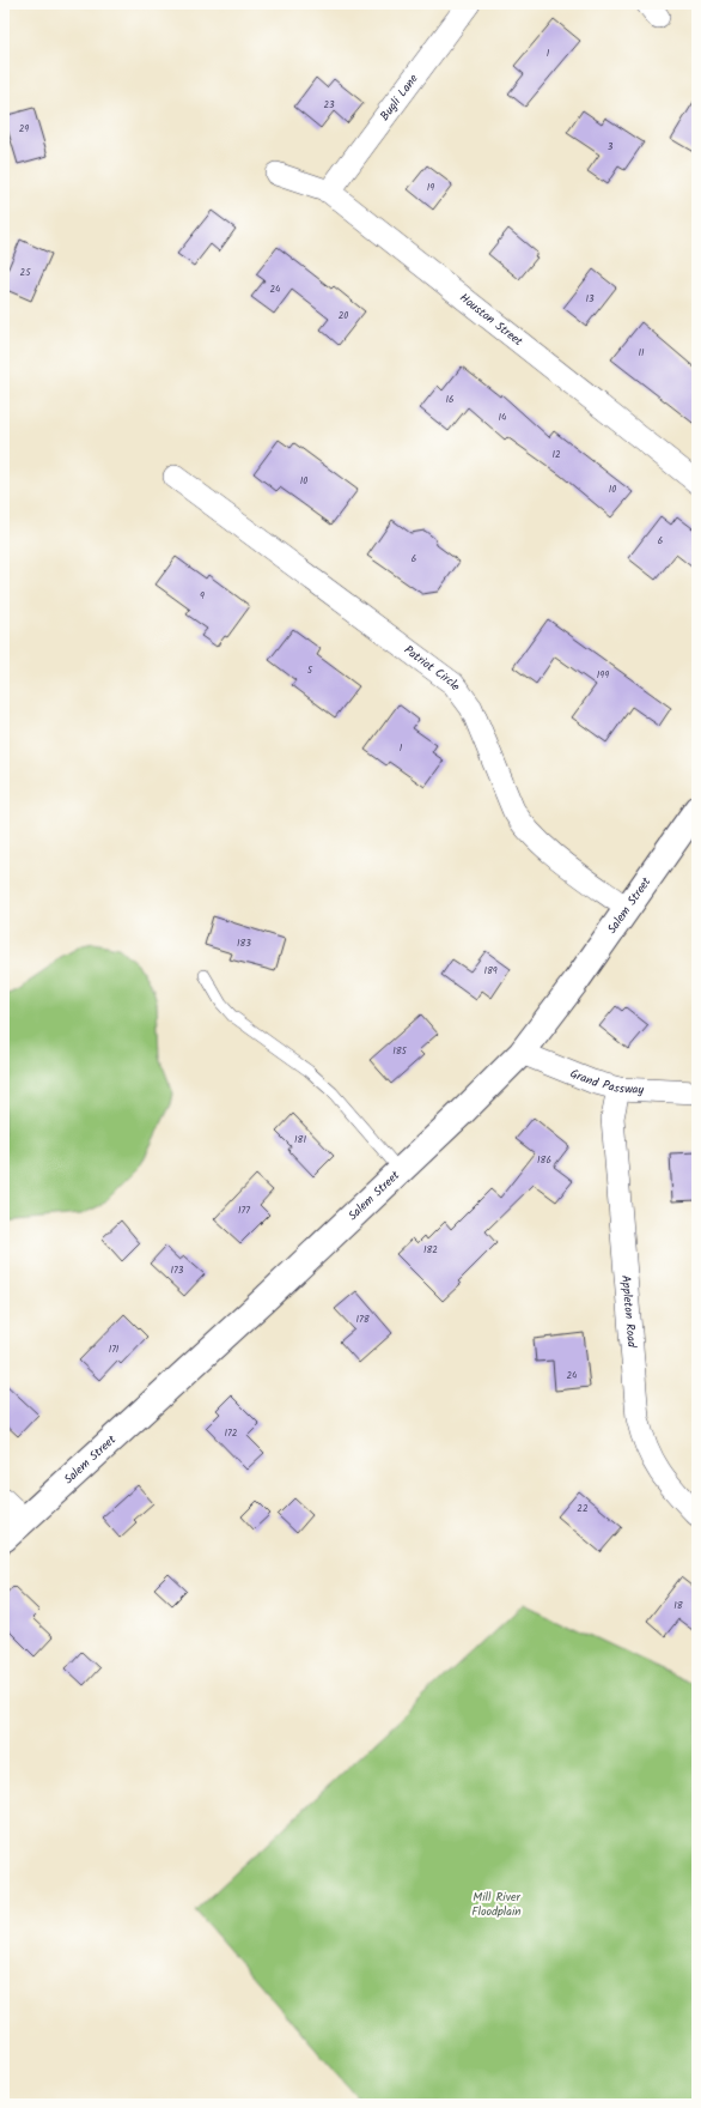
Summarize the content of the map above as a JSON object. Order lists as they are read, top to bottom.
{
  "streets": {
    "main road": ["Salem Street"],
    "street": [
      "Bugli Lane",
      "Houston Street",
      "Patriot Circle",
      "Grand Passway",
      "Appleton Road"
    ]
  },
  "crossings": [
    ["Bugli Lane", "Houston Street"],
    ["Patriot Circle", "Salem Street"],
    ["Salem Street", "Grand Passway"],
    ["Grand Passway", "Appleton Road"]
  ],
  "parks": ["Mill River Floodplain"],
  "house_numbers": [
    "1",
    "23",
    "29",
    "3",
    "19",
    "25",
    "24",
    "13",
    "20",
    "11",
    "16",
    "14",
    "12",
    "10",
    "10",
    "6",
    "6",
    "9",
    "5",
    "199",
    "1",
    "183",
    "189",
    "185",
    "181",
    "186",
    "177",
    "182",
    "173",
    "178",
    "171",
    "24",
    "172",
    "22",
    "18"
  ]
}
